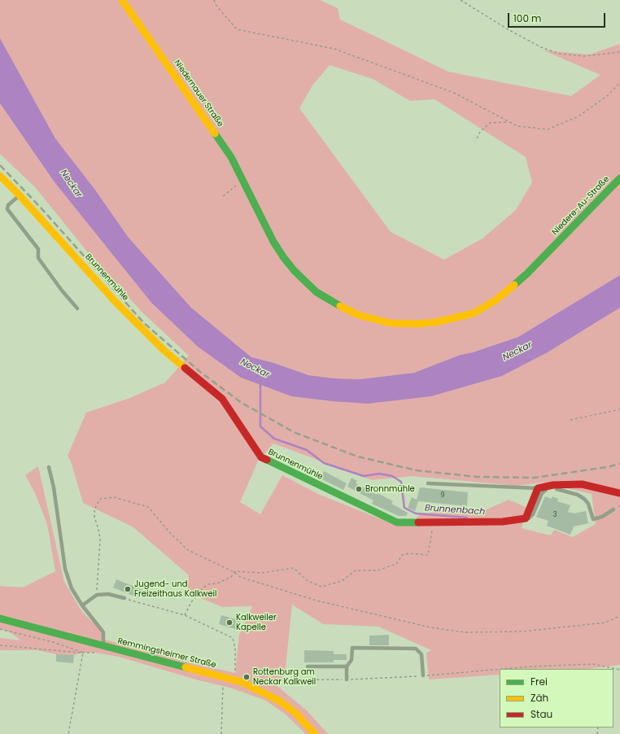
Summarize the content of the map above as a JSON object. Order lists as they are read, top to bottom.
{
  "streets": {
    "street": [
      "Niedernauer Straße",
      "Niedere-Au-Straße",
      "Brunnenmühle",
      "Remmingsheimer Straße"
    ]
  },
  "crossings": [
    ["Niedernauer Straße", "Niedere-Au-Straße"]
  ],
  "water": ["Neckar", "Brunnenbach"],
  "places": [
    "Bronnmühle",
    "Jugend- und Freizeithaus Kalkweil",
    "Kalkweiler Kapelle",
    "Rottenburg am Neckar Kalkweil"
  ],
  "house_numbers": ["9", "3"],
  "legend": ["Frei", "Zäh", "Stau"],
  "scale_bar": "100 m"
}
